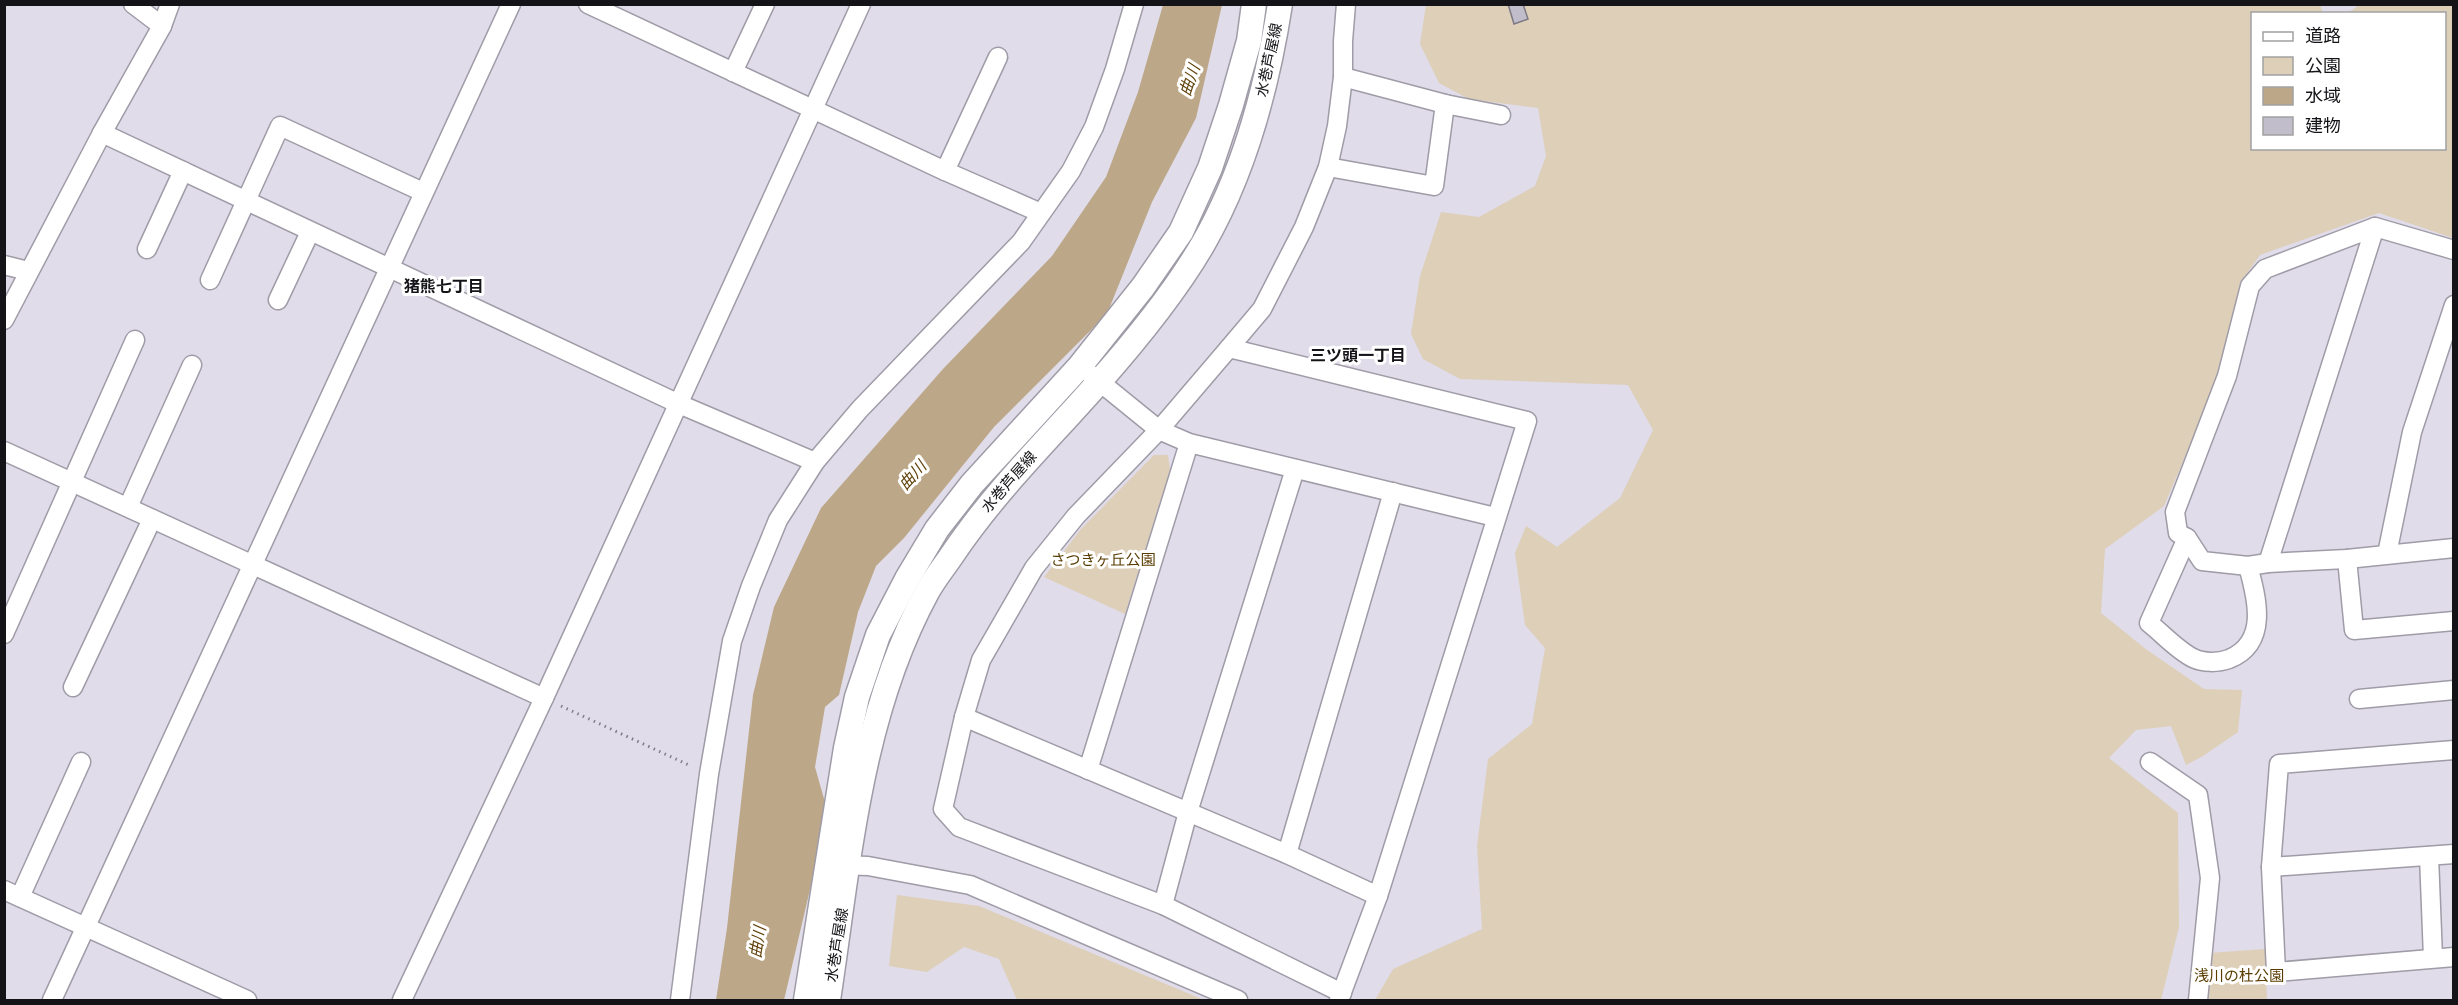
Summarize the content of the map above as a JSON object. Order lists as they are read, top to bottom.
{
  "streets": {
    "main road": ["水巻芦屋線"]
  },
  "districts": ["猪熊七丁目", "三ツ頭一丁目"],
  "water": ["曲川"],
  "parks": ["さつきヶ丘公園", "浅川の杜公園"],
  "legend": [
    "道路",
    "公園",
    "水域",
    "建物"
  ]
}
